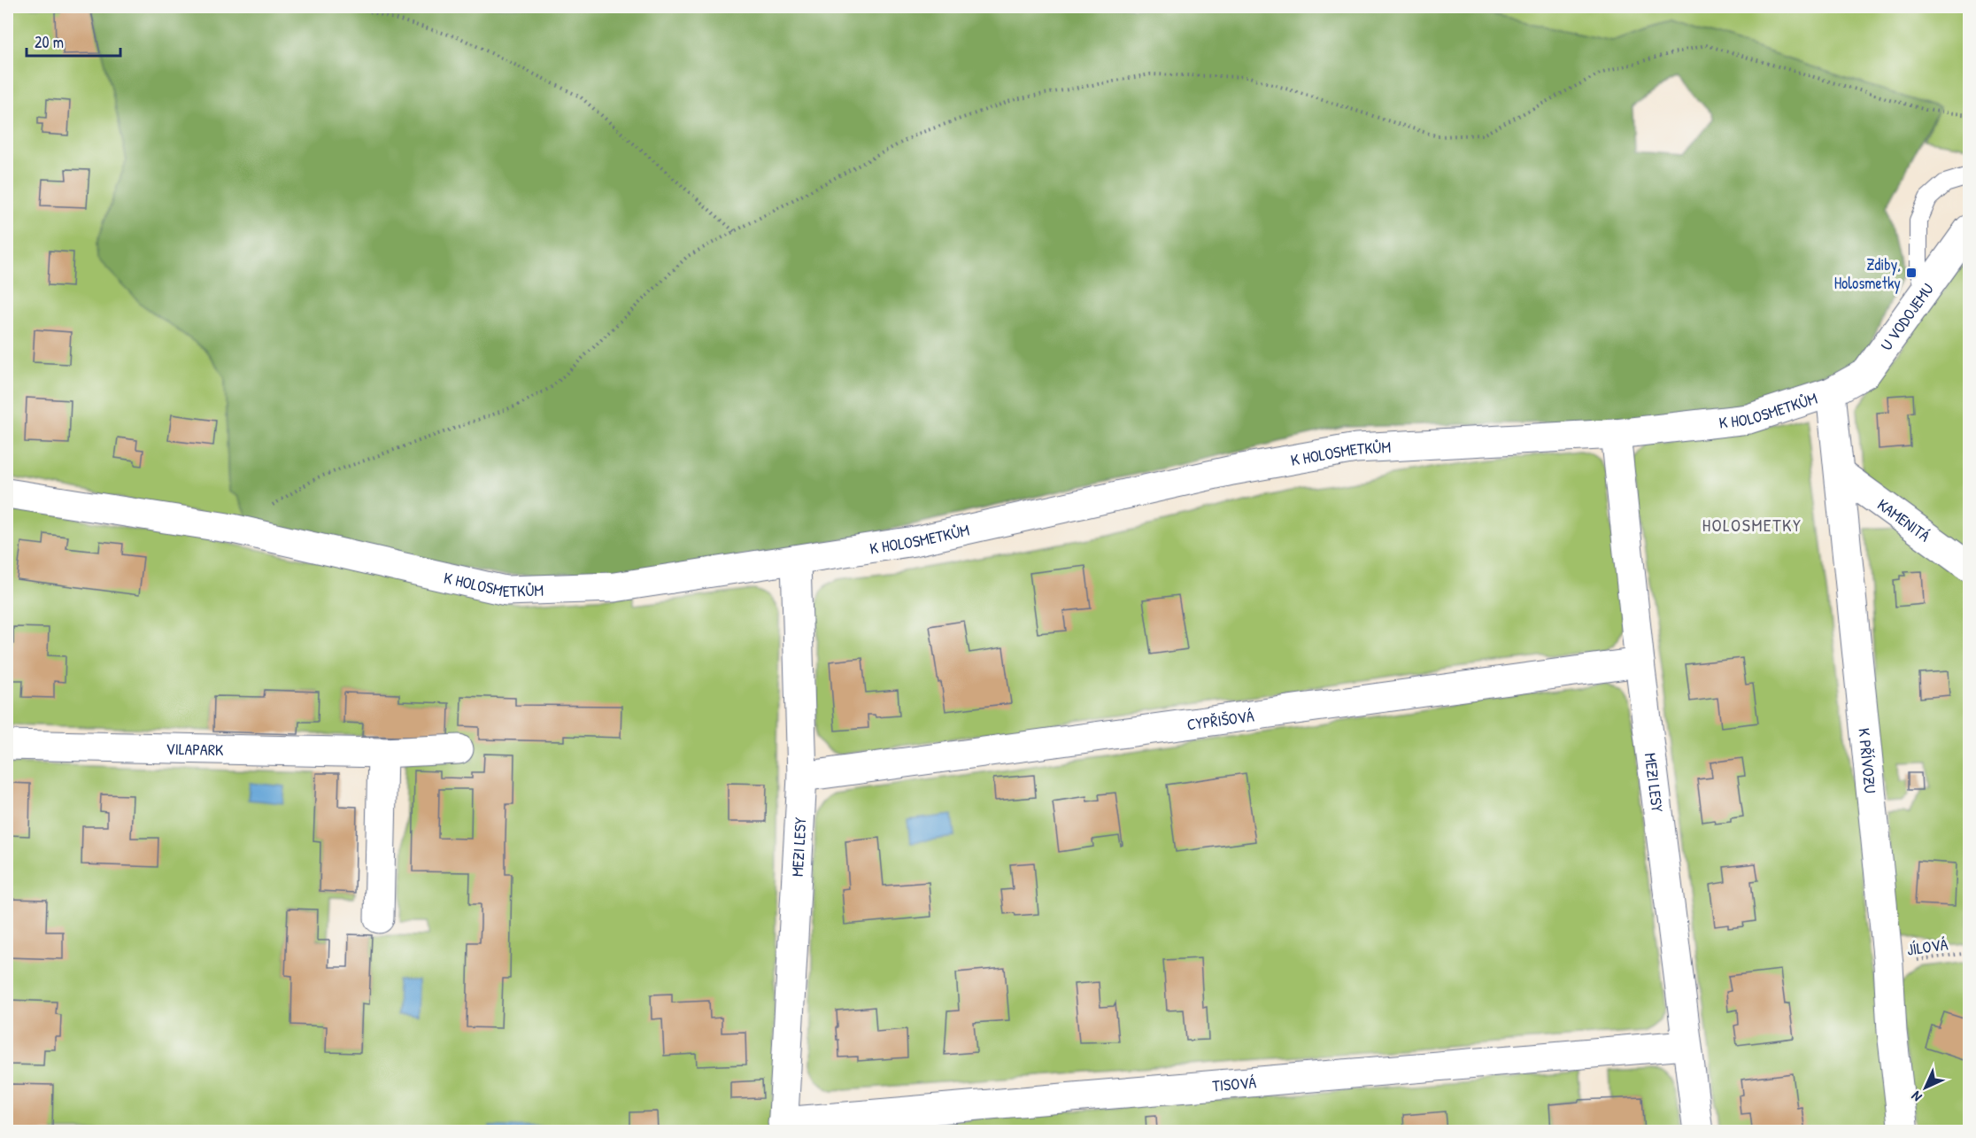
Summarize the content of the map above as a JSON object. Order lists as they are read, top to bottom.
{
  "streets": {
    "street": [
      "U VODOJEMU",
      "K HOLOSMETKŮM",
      "KAMENITÁ",
      "CYPŘIŠOVÁ",
      "VILAPARK",
      "K PŘÍVOZU",
      "MEZI LESY",
      "TISOVÁ"
    ],
    "path": ["JÍLOVÁ"]
  },
  "crossings": [
    ["U VODOJEMU", "K HOLOSMETKŮM"],
    ["U VODOJEMU", "K PŘÍVOZU"],
    ["K HOLOSMETKŮM", "K PŘÍVOZU"],
    ["K HOLOSMETKŮM", "MEZI LESY"],
    ["KAMENITÁ", "K PŘÍVOZU"],
    ["CYPŘIŠOVÁ", "MEZI LESY"],
    ["K PŘÍVOZU", "JÍLOVÁ"],
    ["MEZI LESY", "TISOVÁ"]
  ],
  "districts": ["HOLOSMETKY"],
  "places": {
    "transit": ["Zdiby, Holosmetky"]
  },
  "scale_bar": "20 m",
  "north": "bottom left"
}
